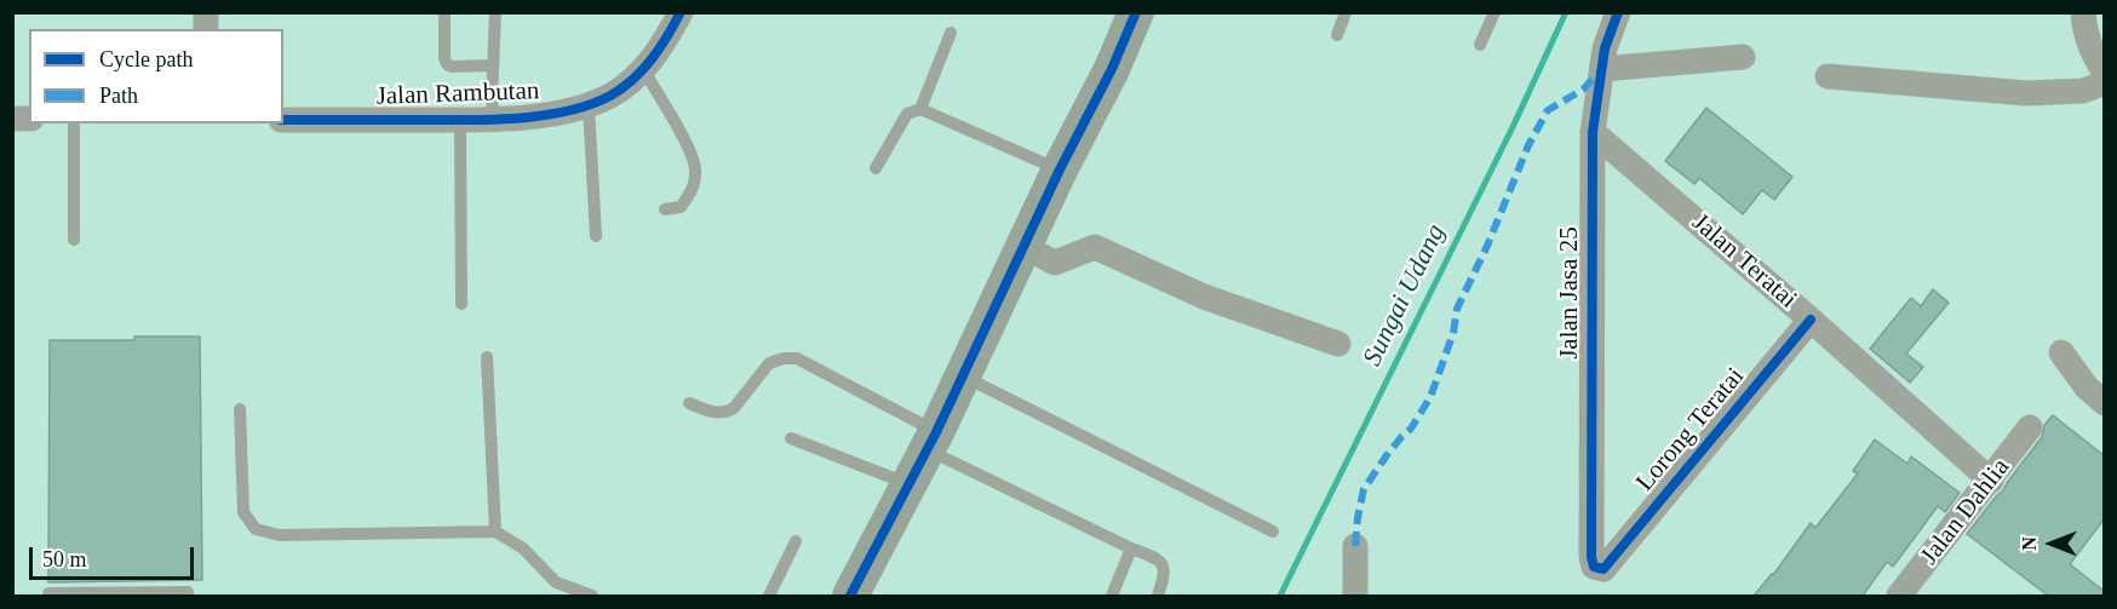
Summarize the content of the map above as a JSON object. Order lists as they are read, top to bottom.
{
  "streets": {
    "street": [
      "Jalan Rambutan",
      "Jalan Teratai",
      "Jalan Jasa 25",
      "Lorong Teratai",
      "Jalan Dahlia"
    ]
  },
  "crossings": [
    ["Jalan Teratai", "Jalan Jasa 25"],
    ["Jalan Teratai", "Lorong Teratai"],
    ["Jalan Teratai", "Jalan Dahlia"],
    ["Jalan Jasa 25", "Lorong Teratai"]
  ],
  "water": ["Sungai Udang"],
  "legend": ["Cycle path", "Path"],
  "scale_bar": "50 m",
  "north": "left"
}
